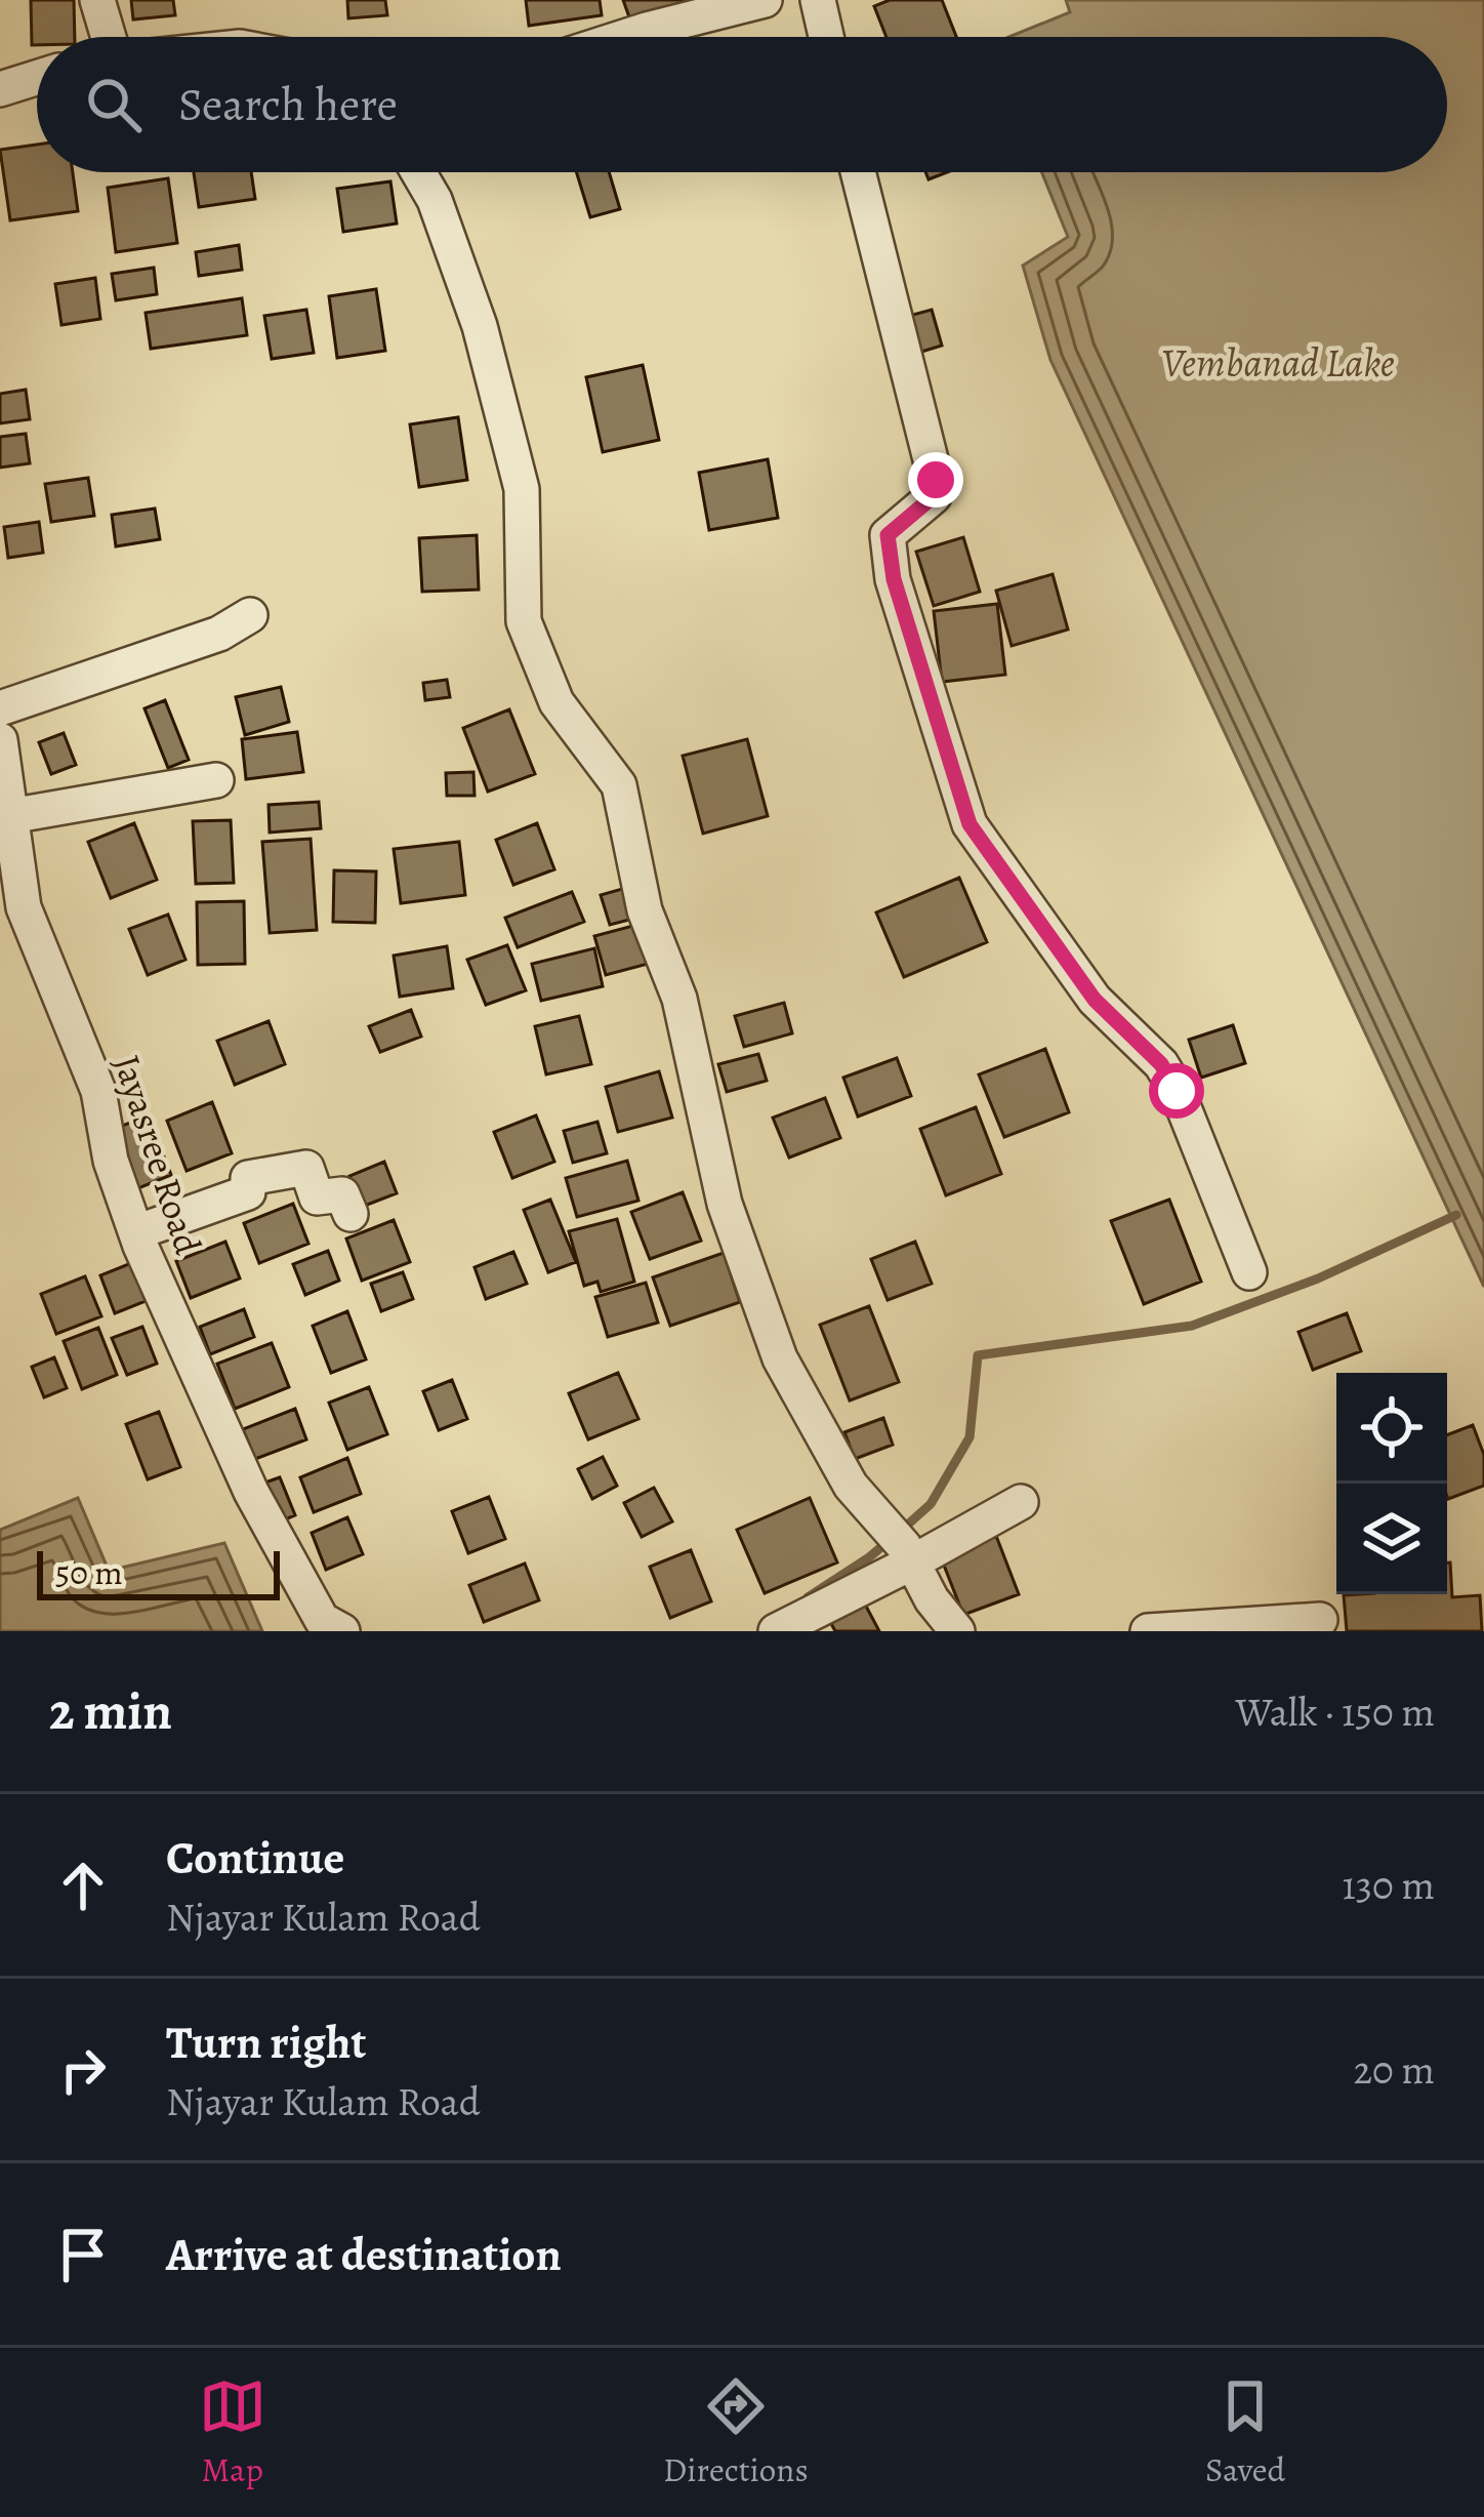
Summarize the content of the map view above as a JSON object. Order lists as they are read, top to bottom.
{
  "streets": {
    "street": ["Jayasree Road"]
  },
  "water": ["Vembanad Lake"],
  "scale_bar": "50 m",
  "page": {
    "search": "Search here",
    "scale": "50 m",
    "heading": ["2 min", "Walk · 150 m"],
    "list": [
      ["Continue", "Njayar Kulam Road", "130 m"],
      ["Turn right", "Njayar Kulam Road", "20 m"],
      "Arrive at destination"
    ],
    "nav": ["Map", "Directions", "Saved"]
  }
}
